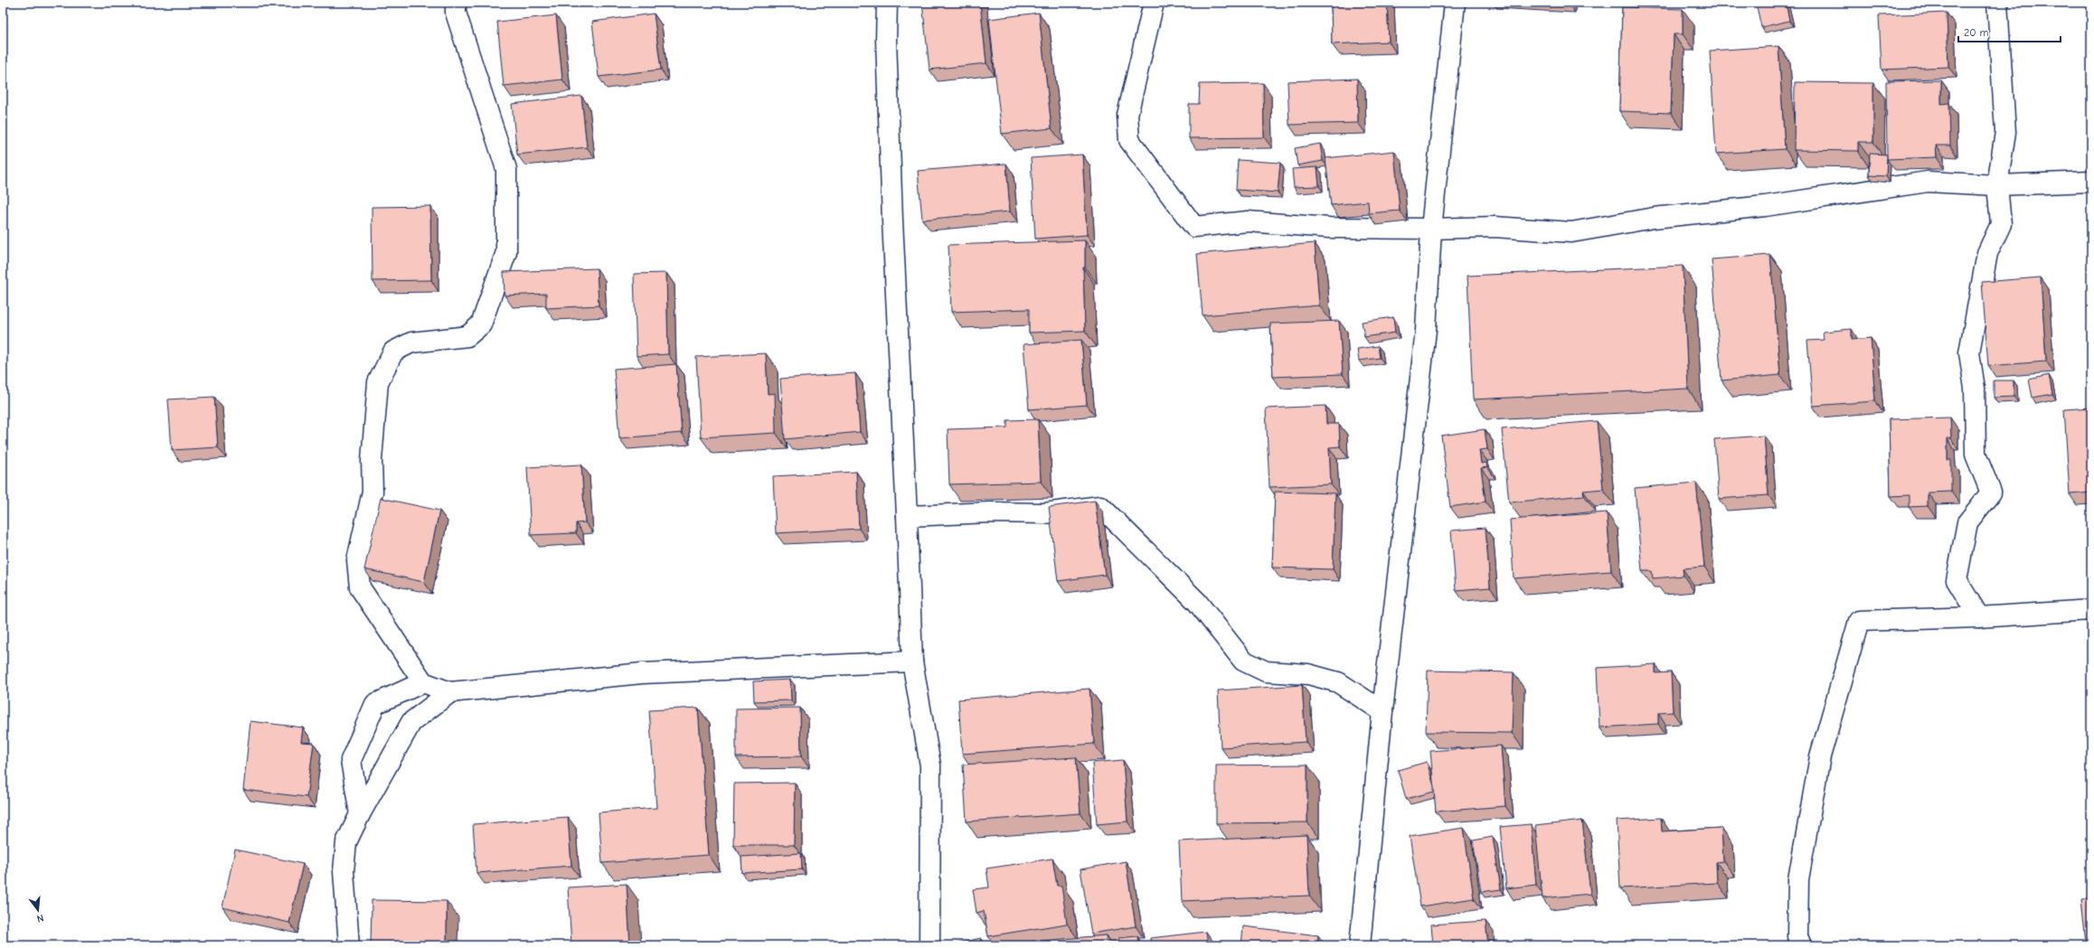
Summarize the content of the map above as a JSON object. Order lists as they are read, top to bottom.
{
  "scale_bar": "20 m",
  "north": "bottom"
}
